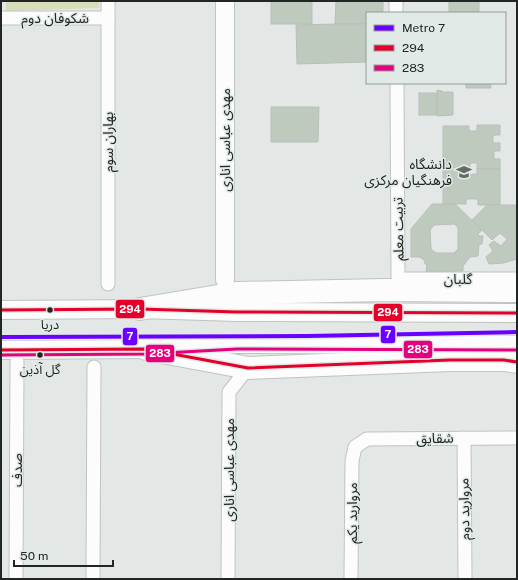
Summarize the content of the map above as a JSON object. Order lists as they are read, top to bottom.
{
  "streets": {
    "main road": ["مهدی عباسی اناری"],
    "street": [
      "شکوفان دوم",
      "بهاران سوم",
      "تربیت معلم",
      "گلبان",
      "شقایق",
      "صدف",
      "مروارید دوم",
      "مروارید یکم"
    ]
  },
  "crossings": [
    ["شکوفان دوم", "بهاران سوم"],
    ["تربیت معلم", "گلبان"],
    ["شقایق", "مروارید دوم"],
    ["شقایق", "مروارید یکم"]
  ],
  "places": {
    "school or university": ["دانشگاه فرهنگیان مرکزی"],
    "other": ["دریا", "گل آذین"]
  },
  "lines": ["transit line 294", "metro line 7", "transit line 283"],
  "legend": ["Metro 7", "294", "283"],
  "scale_bar": "50 m"
}
